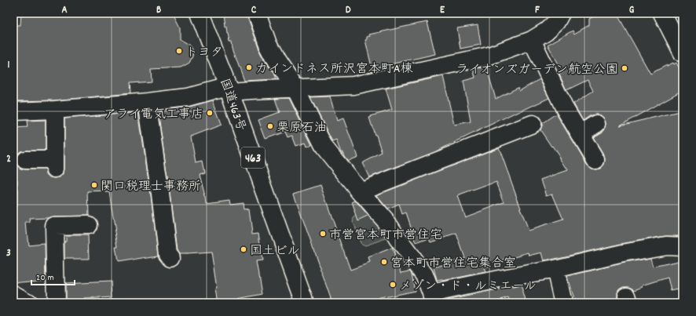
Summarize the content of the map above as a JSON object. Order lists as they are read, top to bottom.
{
  "streets": {
    "main road": ["国道463号", "463"]
  },
  "places": [
    "トヨタ",
    "カインドネス所沢宮本町A棟",
    "ライオンズガーデン航空公園",
    "アライ電気工事店",
    "栗原石油",
    "関口税理士事務所",
    "市営宮本町市営住宅",
    "国土ビル",
    "宮本町市営住宅集合室",
    "メゾン・ド・ルミエール"
  ],
  "scale_bar": "20 m",
  "grid": {
    "columns": [
      "A",
      "B",
      "C",
      "D",
      "E",
      "F",
      "G"
    ],
    "rows": ["1", "2", "3"]
  }
}
